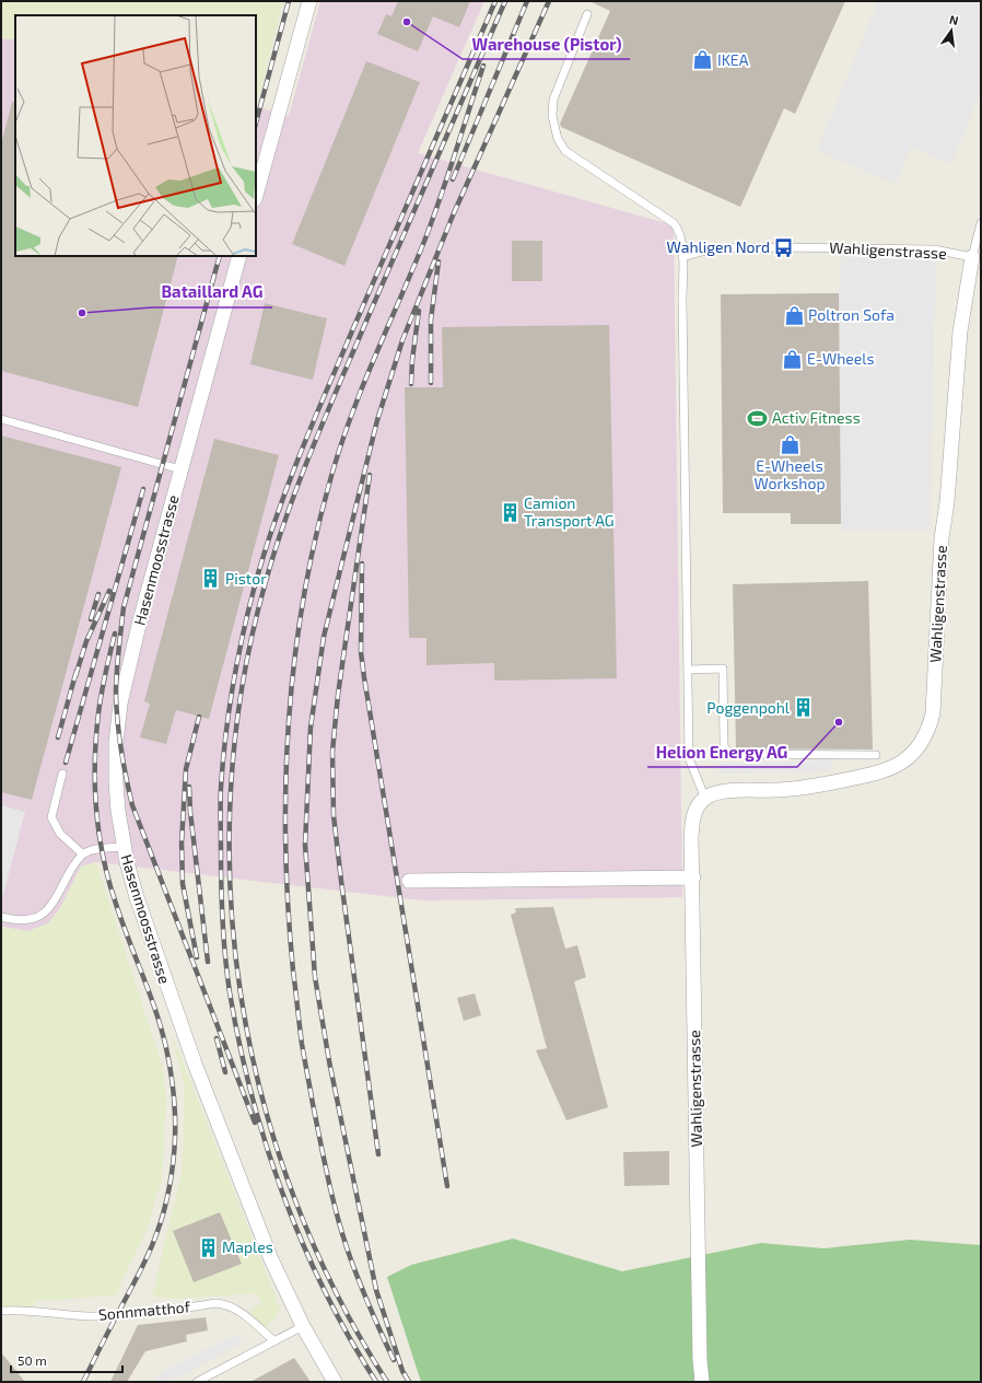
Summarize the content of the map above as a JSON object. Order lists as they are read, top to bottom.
{
  "streets": {
    "street": ["Wahligenstrasse", "Hasenmoosstrasse"],
    "lane": ["Sonnmatthof"]
  },
  "places": {
    "other": ["Warehouse (Pistor)", "Bataillard AG", "Helion Energy AG"],
    "shop": [
      "IKEA",
      "Poltron Sofa",
      "E-Wheels",
      "E-Wheels Workshop"
    ],
    "bus stop": ["Wahligen Nord"],
    "sports": ["Activ Fitness"],
    "building": [
      "Camion Transport AG",
      "Pistor",
      "Poggenpohl",
      "Maples"
    ]
  },
  "scale_bar": "50 m",
  "north": "top"
}
